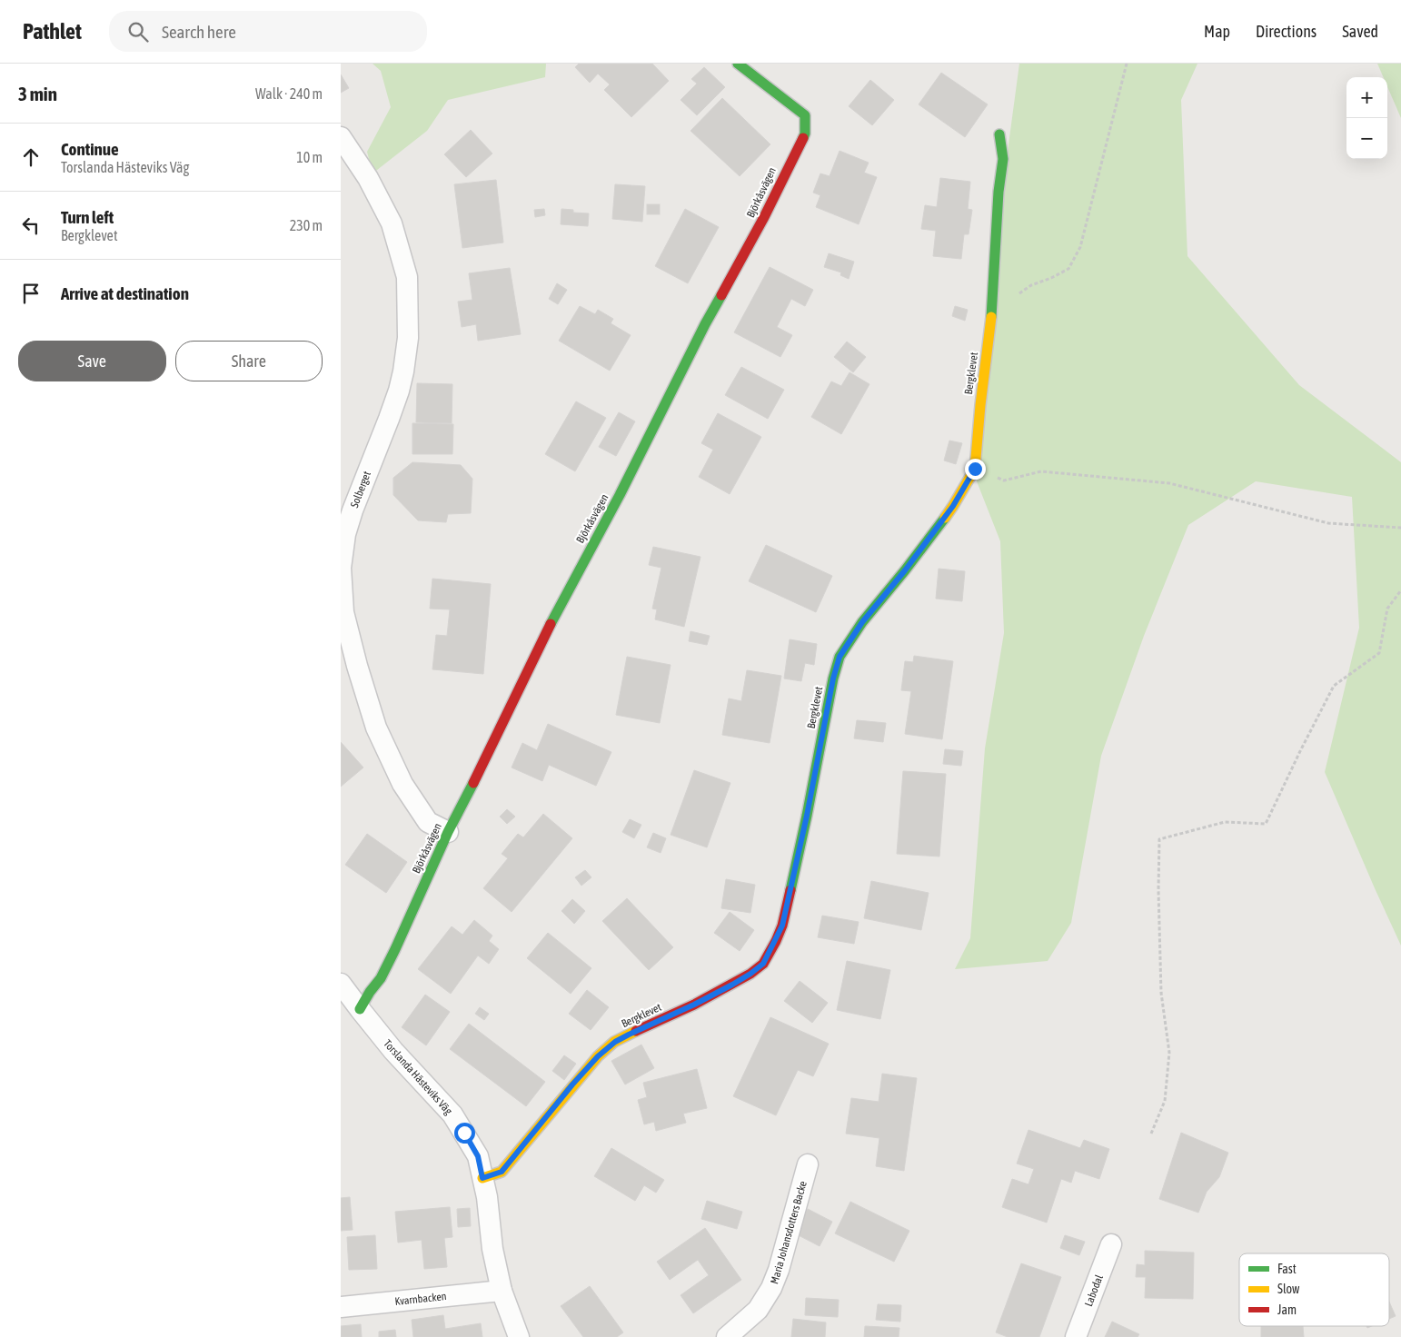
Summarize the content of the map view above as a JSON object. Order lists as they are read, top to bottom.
{
  "streets": {
    "street": [
      "Björkåsvägen",
      "Bergklevet",
      "Solberget",
      "Torslanda Hästeviks Väg",
      "Maria Johansdotters Backe",
      "Labodal",
      "Kvarnbacken"
    ]
  },
  "crossings": [
    ["Björkåsvägen", "Solberget"],
    ["Björkåsvägen", "Torslanda Hästeviks Väg"],
    ["Bergklevet", "Torslanda Hästeviks Väg"],
    ["Torslanda Hästeviks Väg", "Kvarnbacken"]
  ],
  "legend": ["Fast", "Slow", "Jam"],
  "page": {
    "header": "Pathlet",
    "search": "Search here",
    "nav": ["Map", "Directions", "Saved"],
    "heading": ["3 min", "Walk · 240 m"],
    "map_buttons": ["+", "−"],
    "list": [
      ["Continue", "Torslanda Hästeviks Väg", "10 m"],
      ["Turn left", "Bergklevet", "230 m"],
      "Arrive at destination"
    ],
    "buttons": ["Save", "Share"]
  }
}
